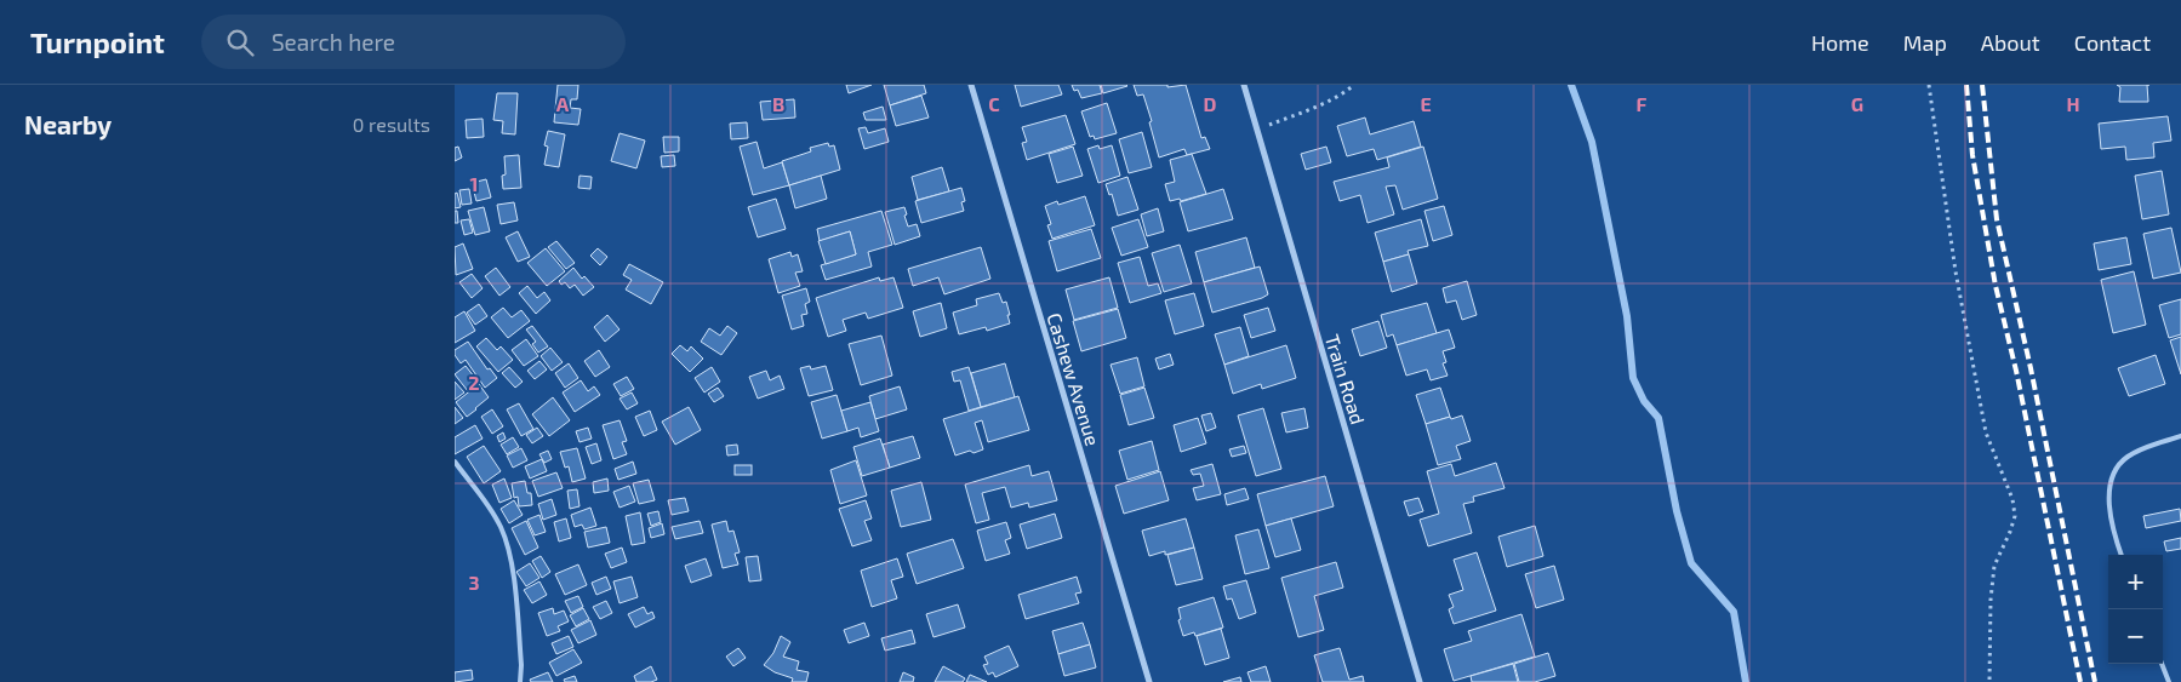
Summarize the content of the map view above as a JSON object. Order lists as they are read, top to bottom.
{
  "streets": {
    "street": ["Cashew Avenue", "Train Road"]
  },
  "page": {
    "header": "Turnpoint",
    "search": "Search here",
    "nav": [
      "Home",
      "Map",
      "About",
      "Contact"
    ],
    "heading": ["Nearby", "0 results"],
    "map_buttons": ["+", "−"]
  },
  "grid": {
    "columns": [
      "A",
      "B",
      "C",
      "D",
      "E",
      "F",
      "G",
      "H"
    ],
    "rows": ["1", "2", "3"]
  }
}
